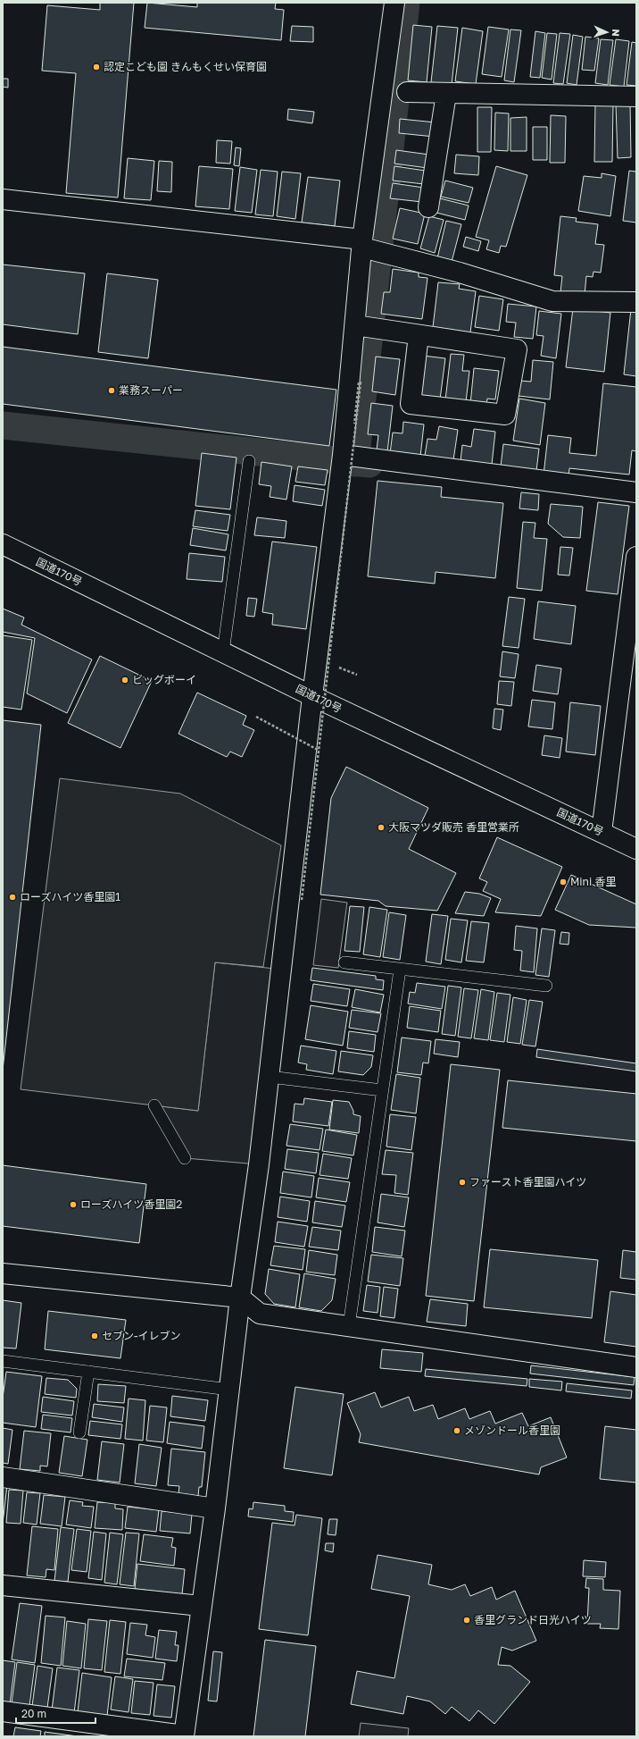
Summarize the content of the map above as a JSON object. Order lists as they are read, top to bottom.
{
  "streets": {
    "main road": ["国道170号"]
  },
  "places": [
    "認定こども園 きんもくせい保育園",
    "業務スーパー",
    "ビッグボーイ",
    "大阪マツダ販売 香里営業所",
    "Mini 香里",
    "ローズハイツ香里園1",
    "ファースト香里園ハイツ",
    "ローズハイツ香里園2",
    "セブン-イレブン",
    "メゾンドール香里園",
    "香里グランド日光ハイツ"
  ],
  "scale_bar": "20 m",
  "north": "right"
}
